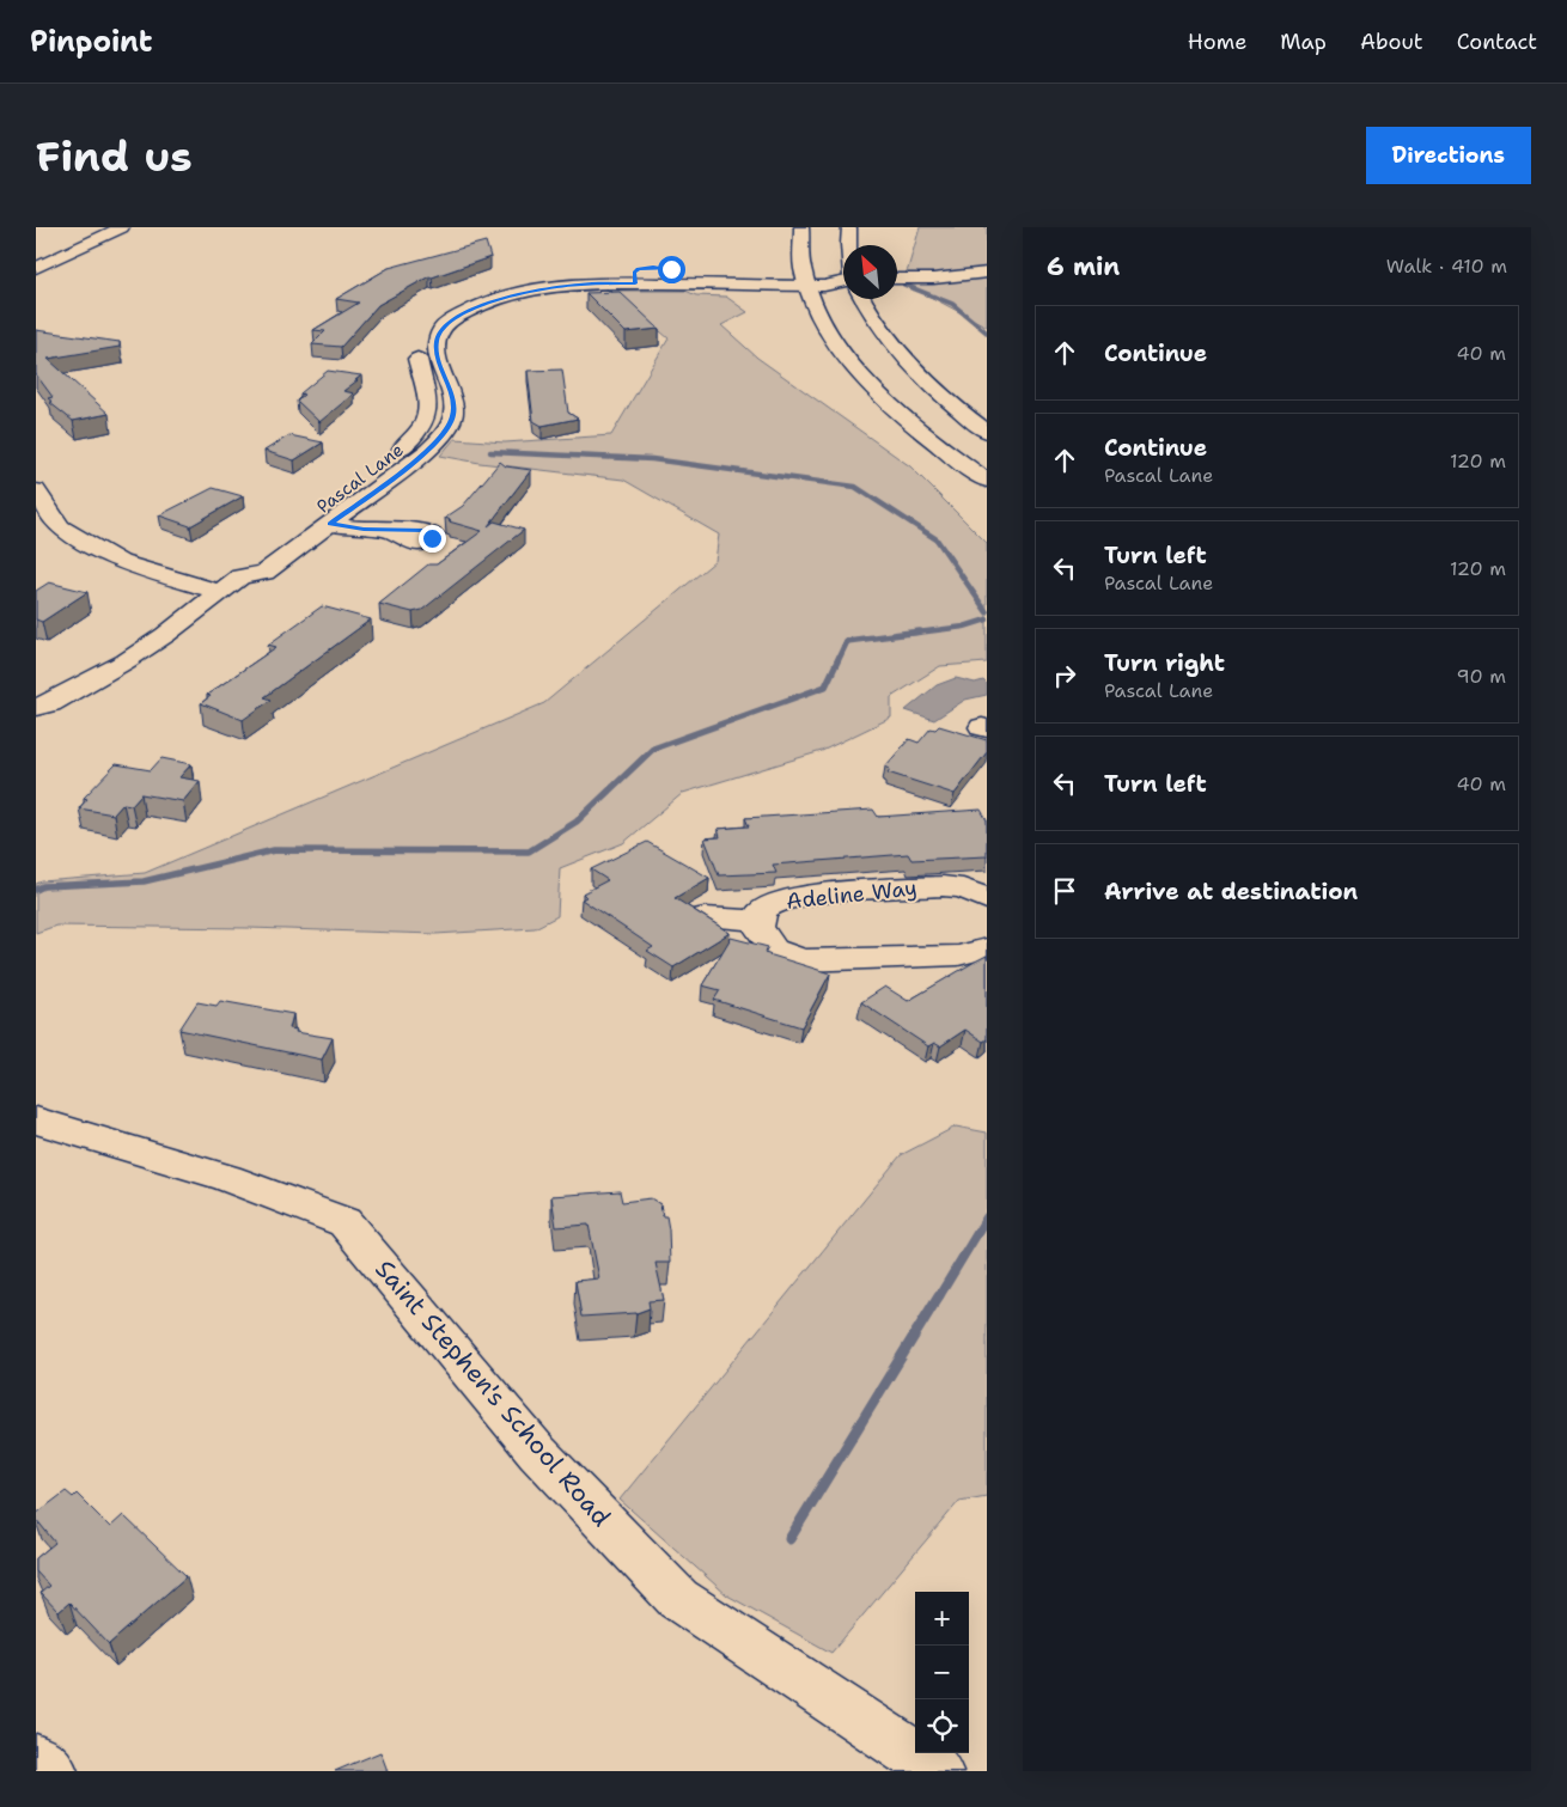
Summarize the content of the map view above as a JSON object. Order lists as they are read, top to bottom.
{
  "streets": {
    "main road": ["Pascal Lane", "Adeline Way", "Saint Stephen's School Road"]
  },
  "north": "top left",
  "page": {
    "header": "Pinpoint",
    "nav": [
      "Home",
      "Map",
      "About",
      "Contact"
    ],
    "buttons": "Directions",
    "title": "Find us",
    "heading": ["6 min", "Walk · 410 m"],
    "list": [
      ["Continue", "40 m"],
      ["Continue", "Pascal Lane", "120 m"],
      ["Turn left", "Pascal Lane", "120 m"],
      ["Turn right", "Pascal Lane", "90 m"],
      ["Turn left", "40 m"],
      "Arrive at destination"
    ],
    "map_buttons": ["+", "−"]
  }
}
